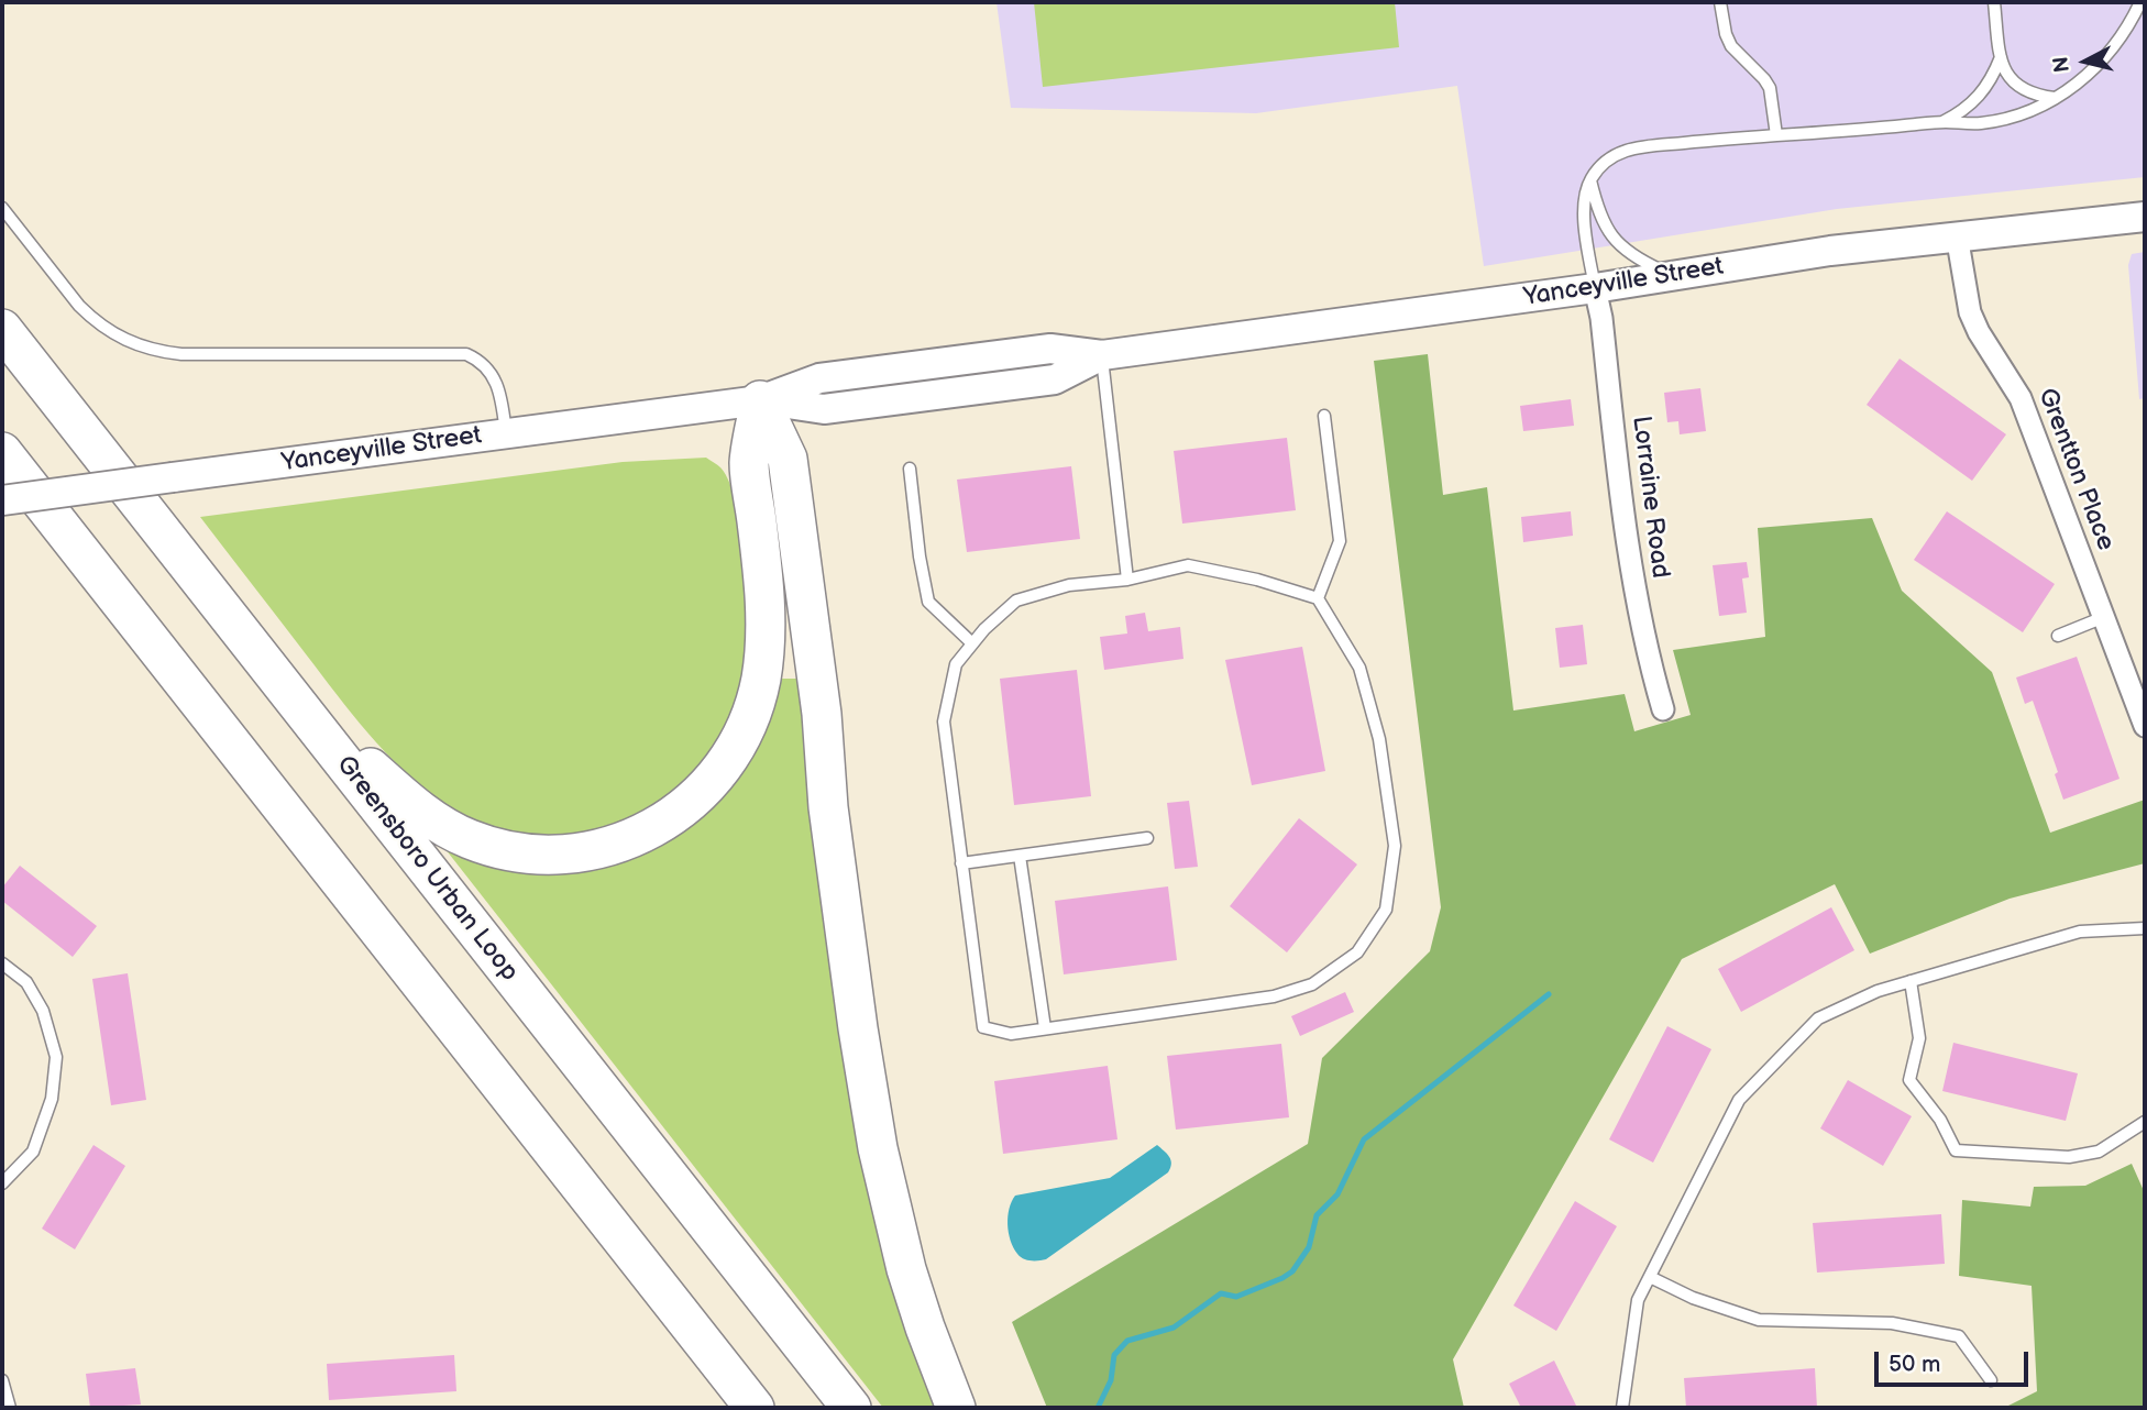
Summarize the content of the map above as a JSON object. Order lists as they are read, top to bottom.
{
  "streets": {
    "highway": ["Greensboro Urban Loop"],
    "main road": ["Yanceyville Street"],
    "street": ["Grentton Place", "Lorraine Road"]
  },
  "crossings": [
    ["Yanceyville Street", "Grentton Place"],
    ["Yanceyville Street", "Lorraine Road"]
  ],
  "scale_bar": "50 m",
  "north": "left"
}
